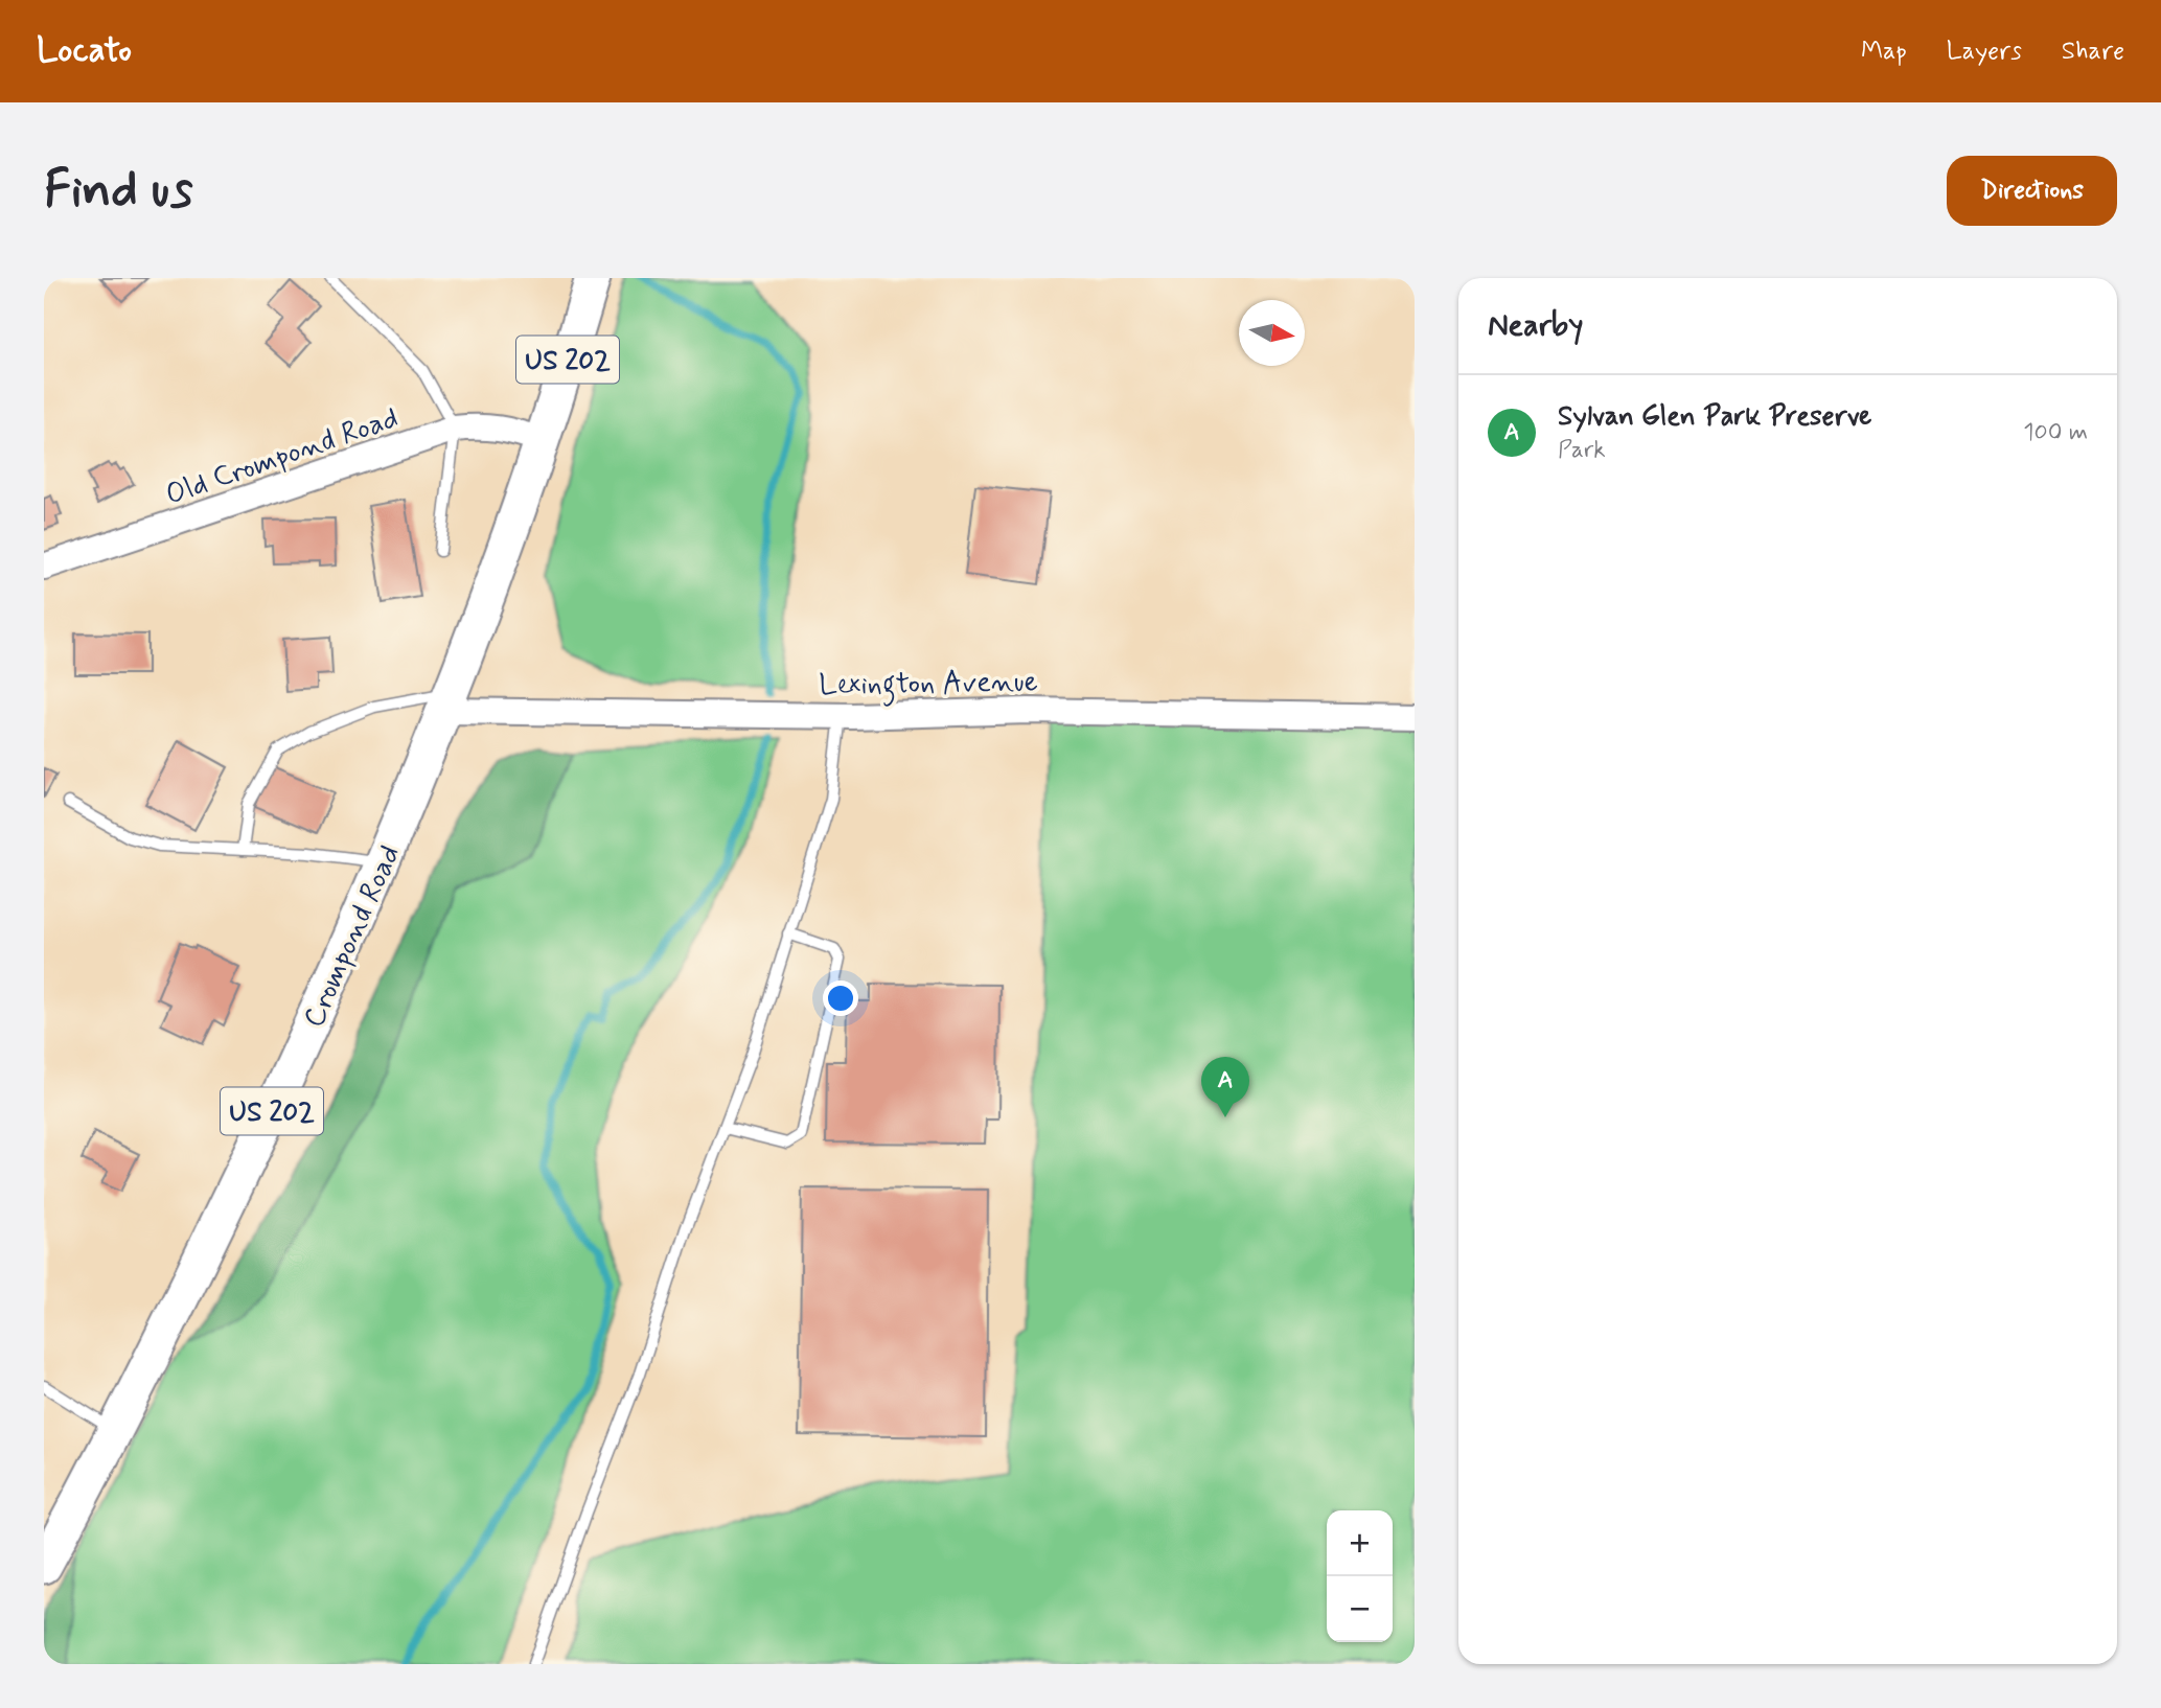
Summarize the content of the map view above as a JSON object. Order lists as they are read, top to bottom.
{
  "streets": {
    "highway": ["US 202", "Crompond Road"],
    "street": ["Old Crompond Road", "Lexington Avenue"]
  },
  "crossings": [
    ["Old Crompond Road", "Crompond Road"],
    ["Lexington Avenue", "Crompond Road"]
  ],
  "north": "right",
  "page": {
    "header": "Locato",
    "nav": ["Map", "Layers", "Share"],
    "buttons": "Directions",
    "title": "Find us",
    "heading": "Nearby",
    "list": [
      {
        "mark": "A",
        "name": "Sylvan Glen Park Preserve",
        "note": "Park",
        "value": "100 m"
      }
    ],
    "pins": "A",
    "map_buttons": ["+", "−"]
  }
}
